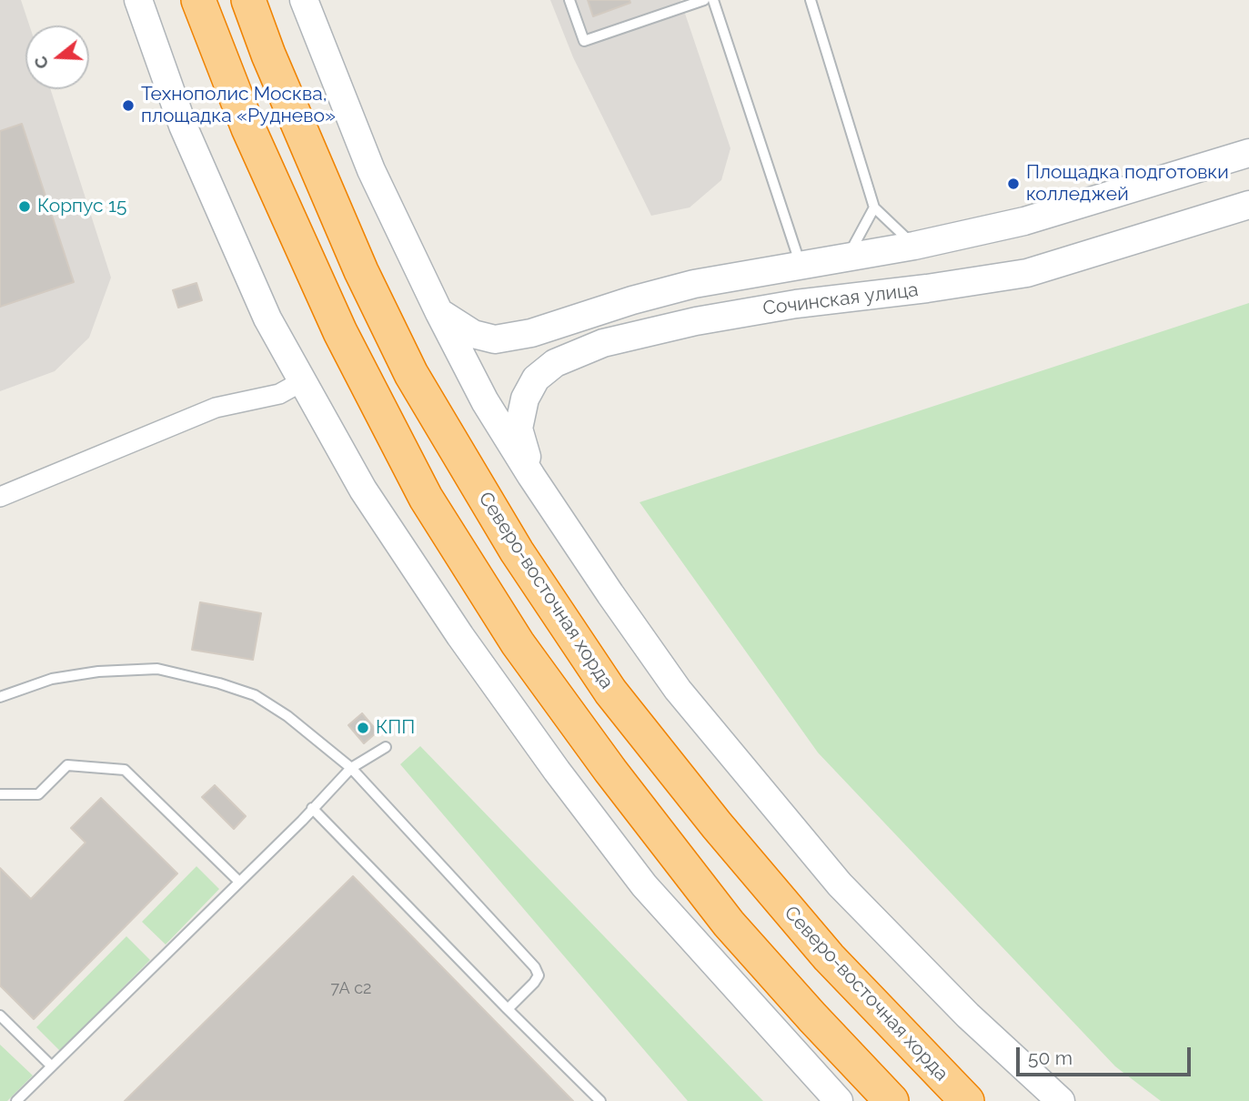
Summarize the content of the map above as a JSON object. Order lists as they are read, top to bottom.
{
  "streets": {
    "highway": ["Северо-восточная хорда"],
    "street": ["Сочинская улица"]
  },
  "places": [
    "Технополис Москва, площадка «Руднево»",
    "Площадка подготовки колледжей",
    "Корпус 15",
    "КПП"
  ],
  "house_numbers": ["7А с2"],
  "scale_bar": "50 m",
  "north": "left"
}
